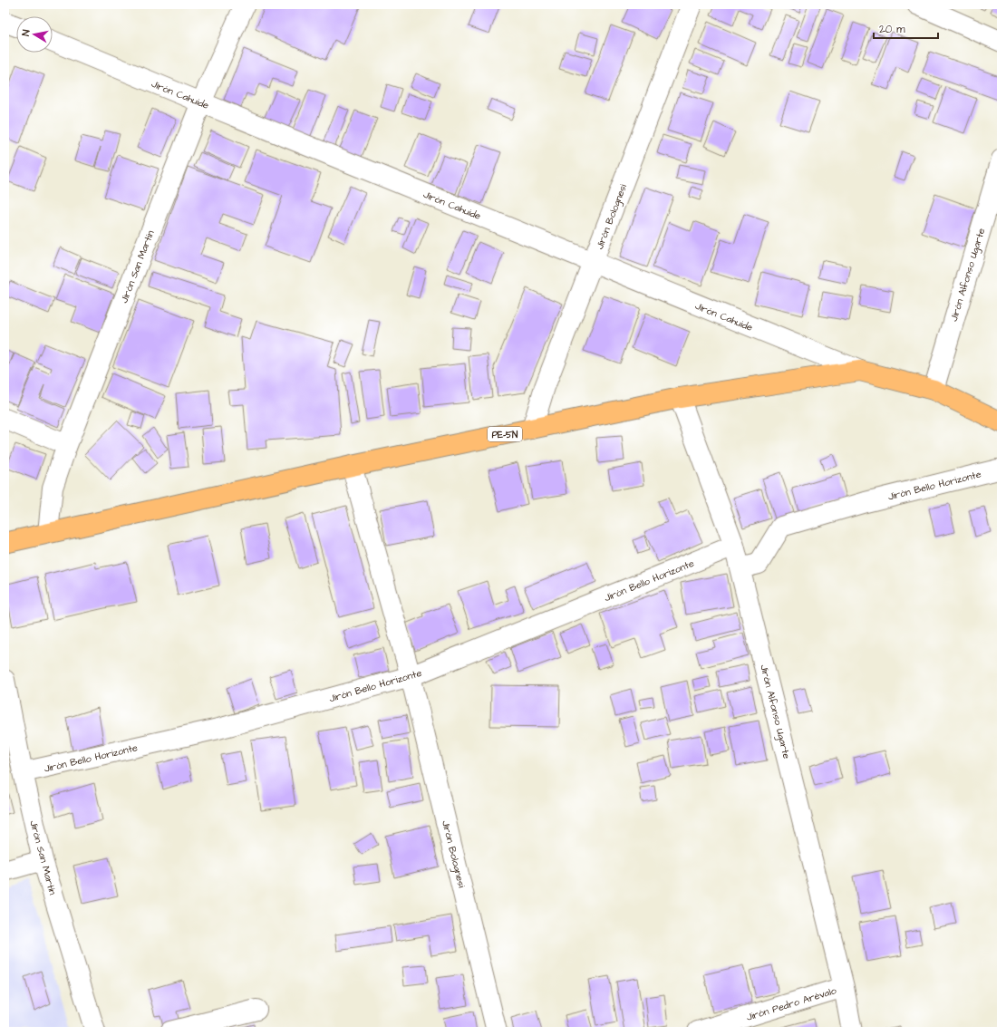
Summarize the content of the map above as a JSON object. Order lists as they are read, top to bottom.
{
  "streets": {
    "highway": ["PE-5N"],
    "street": [
      "Jirón Cahuide",
      "Jirón Bolognesi",
      "Jirón San Martín",
      "Jirón Alfonso Ugarte",
      "Jirón Bello Horizonte",
      "Jirón Pedro Arévalo"
    ]
  },
  "crossings": [
    ["Jirón Cahuide", "Jirón Bolognesi"],
    ["Jirón Cahuide", "Jirón San Martín"],
    ["Jirón Cahuide", "PE-5N"],
    ["Jirón Bolognesi", "PE-5N"],
    ["Jirón Bolognesi", "Jirón Bello Horizonte"],
    ["Jirón San Martín", "PE-5N"],
    ["Jirón San Martín", "Jirón Bello Horizonte"],
    ["Jirón Alfonso Ugarte", "PE-5N"],
    ["Jirón Alfonso Ugarte", "Jirón Bello Horizonte"],
    ["Jirón Alfonso Ugarte", "Jirón Pedro Arévalo"]
  ],
  "scale_bar": "20 m",
  "north": "left"
}
